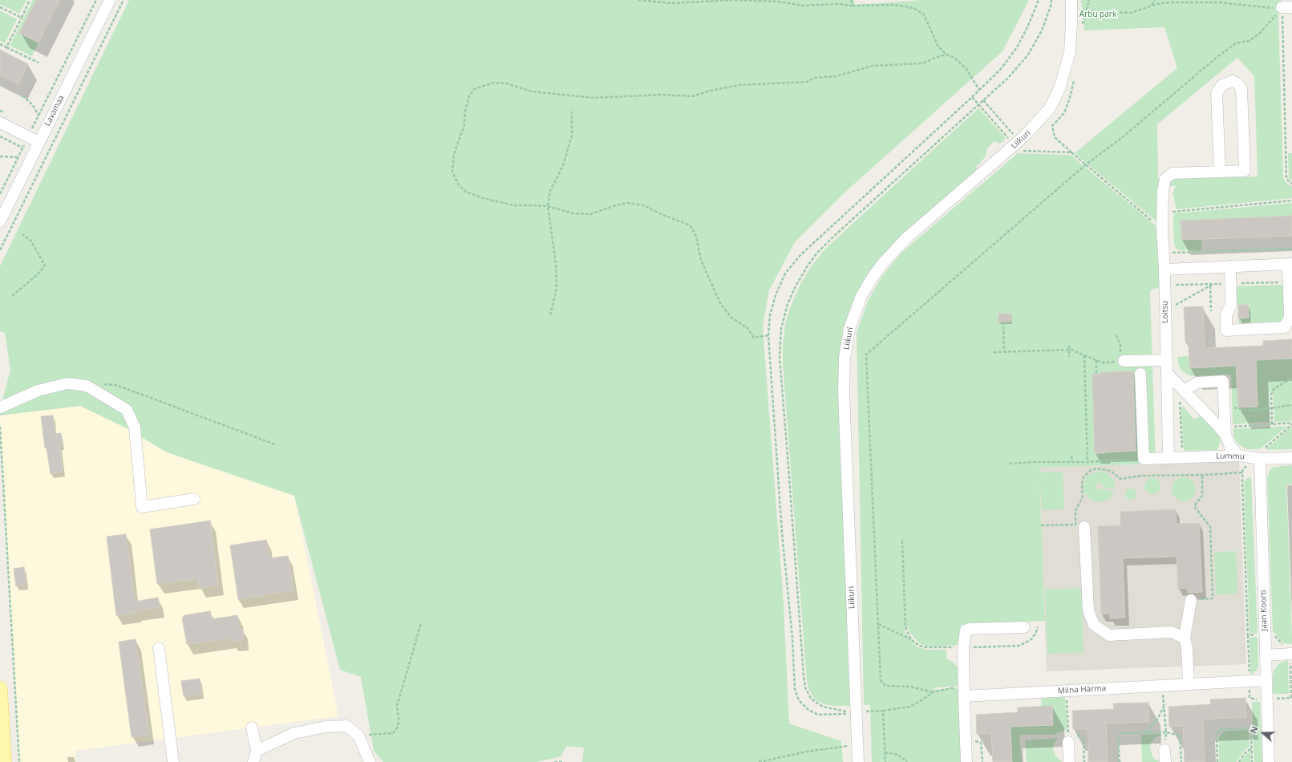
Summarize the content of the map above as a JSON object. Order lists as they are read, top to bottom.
{
  "streets": {
    "street": [
      "Lavamaa",
      "Liikuri",
      "Loitsu",
      "Lummu",
      "Jaan Koorti",
      "Miina Härma"
    ]
  },
  "crossings": [
    ["Loitsu", "Lummu"],
    ["Lummu", "Jaan Koorti"],
    ["Jaan Koorti", "Miina Härma"]
  ],
  "parks": ["Arbu park"],
  "north": "left"
}
